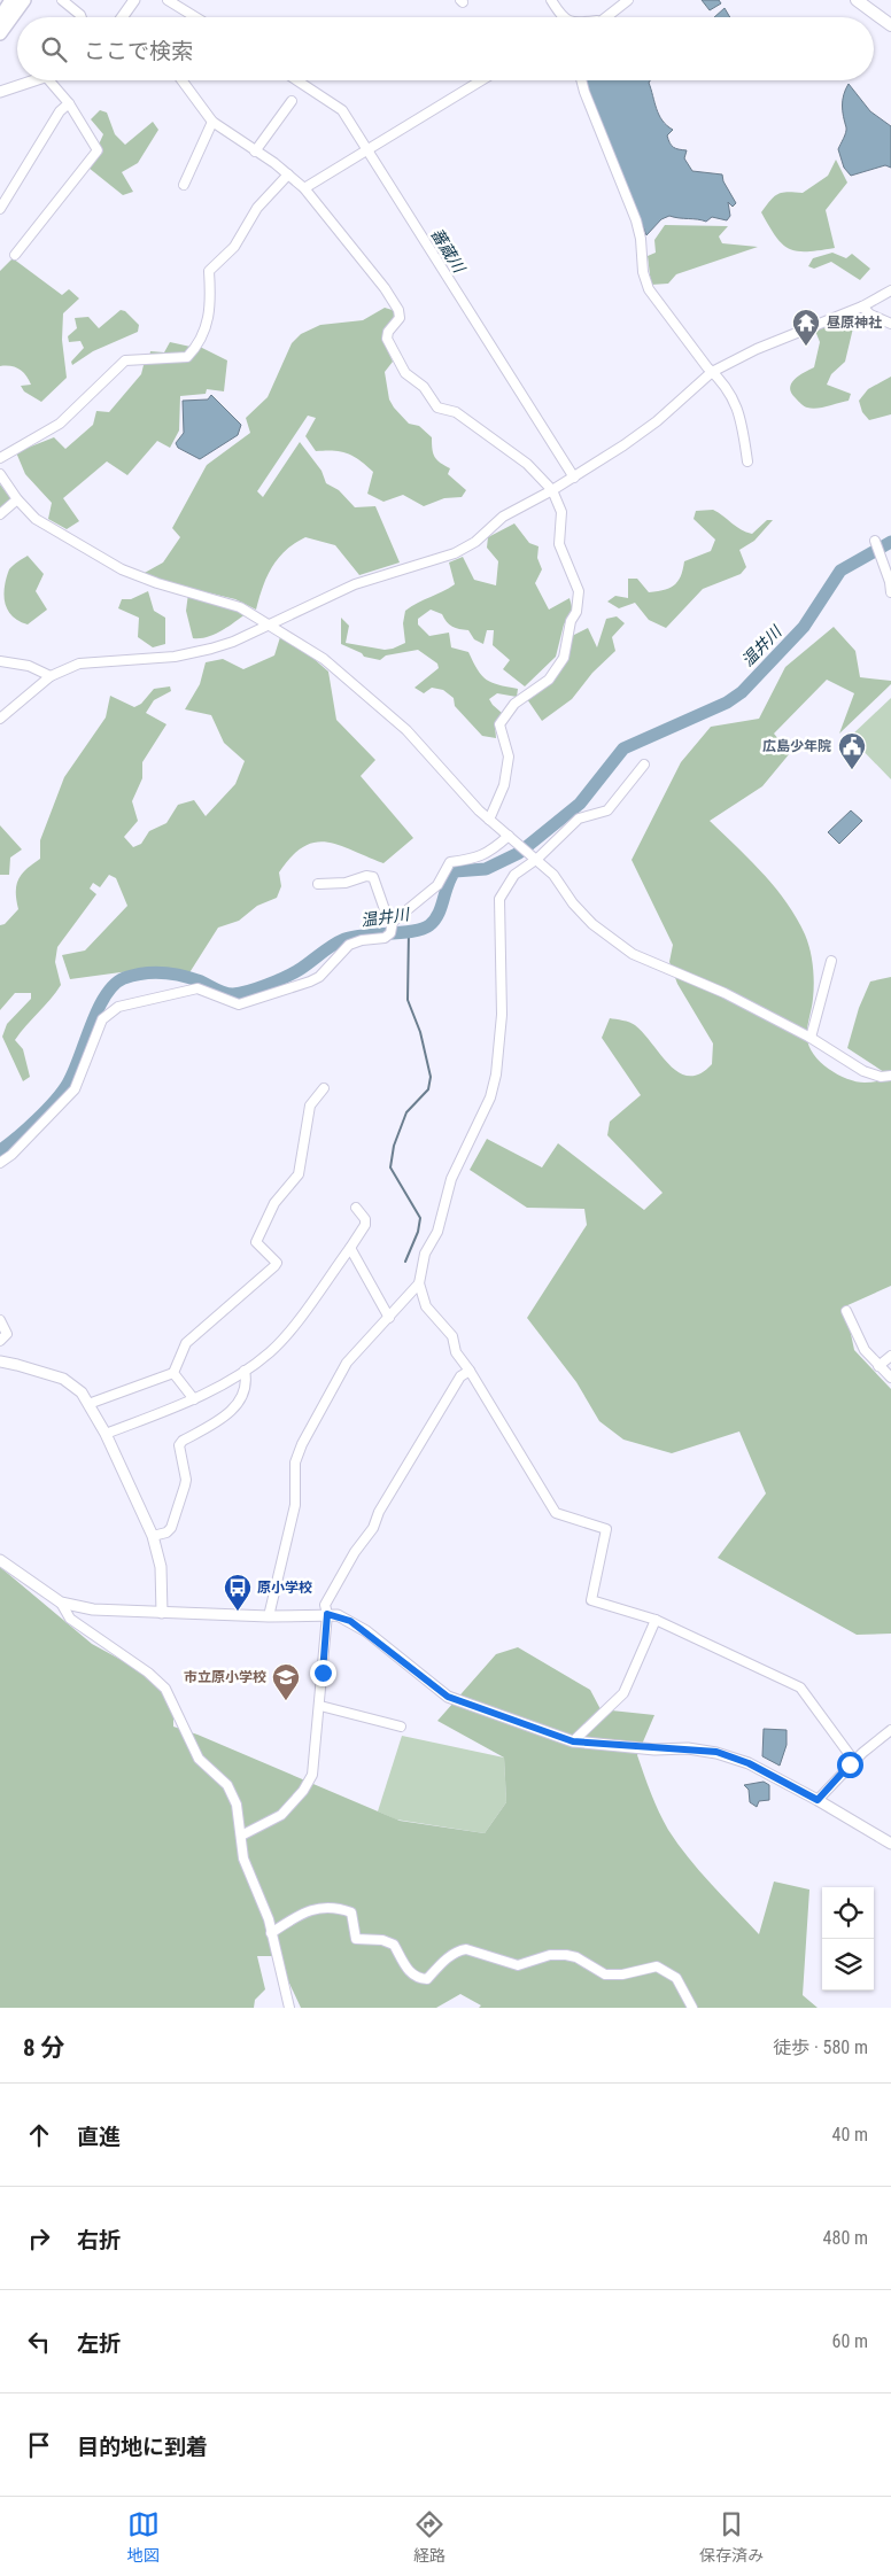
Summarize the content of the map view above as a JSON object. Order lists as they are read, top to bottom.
{
  "water": ["蕃蔵川", "温井川"],
  "places": {
    "temple": ["昼原神社"],
    "public building": ["広島少年院"],
    "bus stop": ["原小学校"],
    "school or university": ["市立原小学校"]
  },
  "page": {
    "search": "ここで検索",
    "heading": ["8 分", "徒歩 · 580 m"],
    "list": [
      ["直進", "40 m"],
      ["右折", "480 m"],
      ["左折", "60 m"],
      "目的地に到着"
    ],
    "nav": ["地図", "経路", "保存済み"]
  }
}
